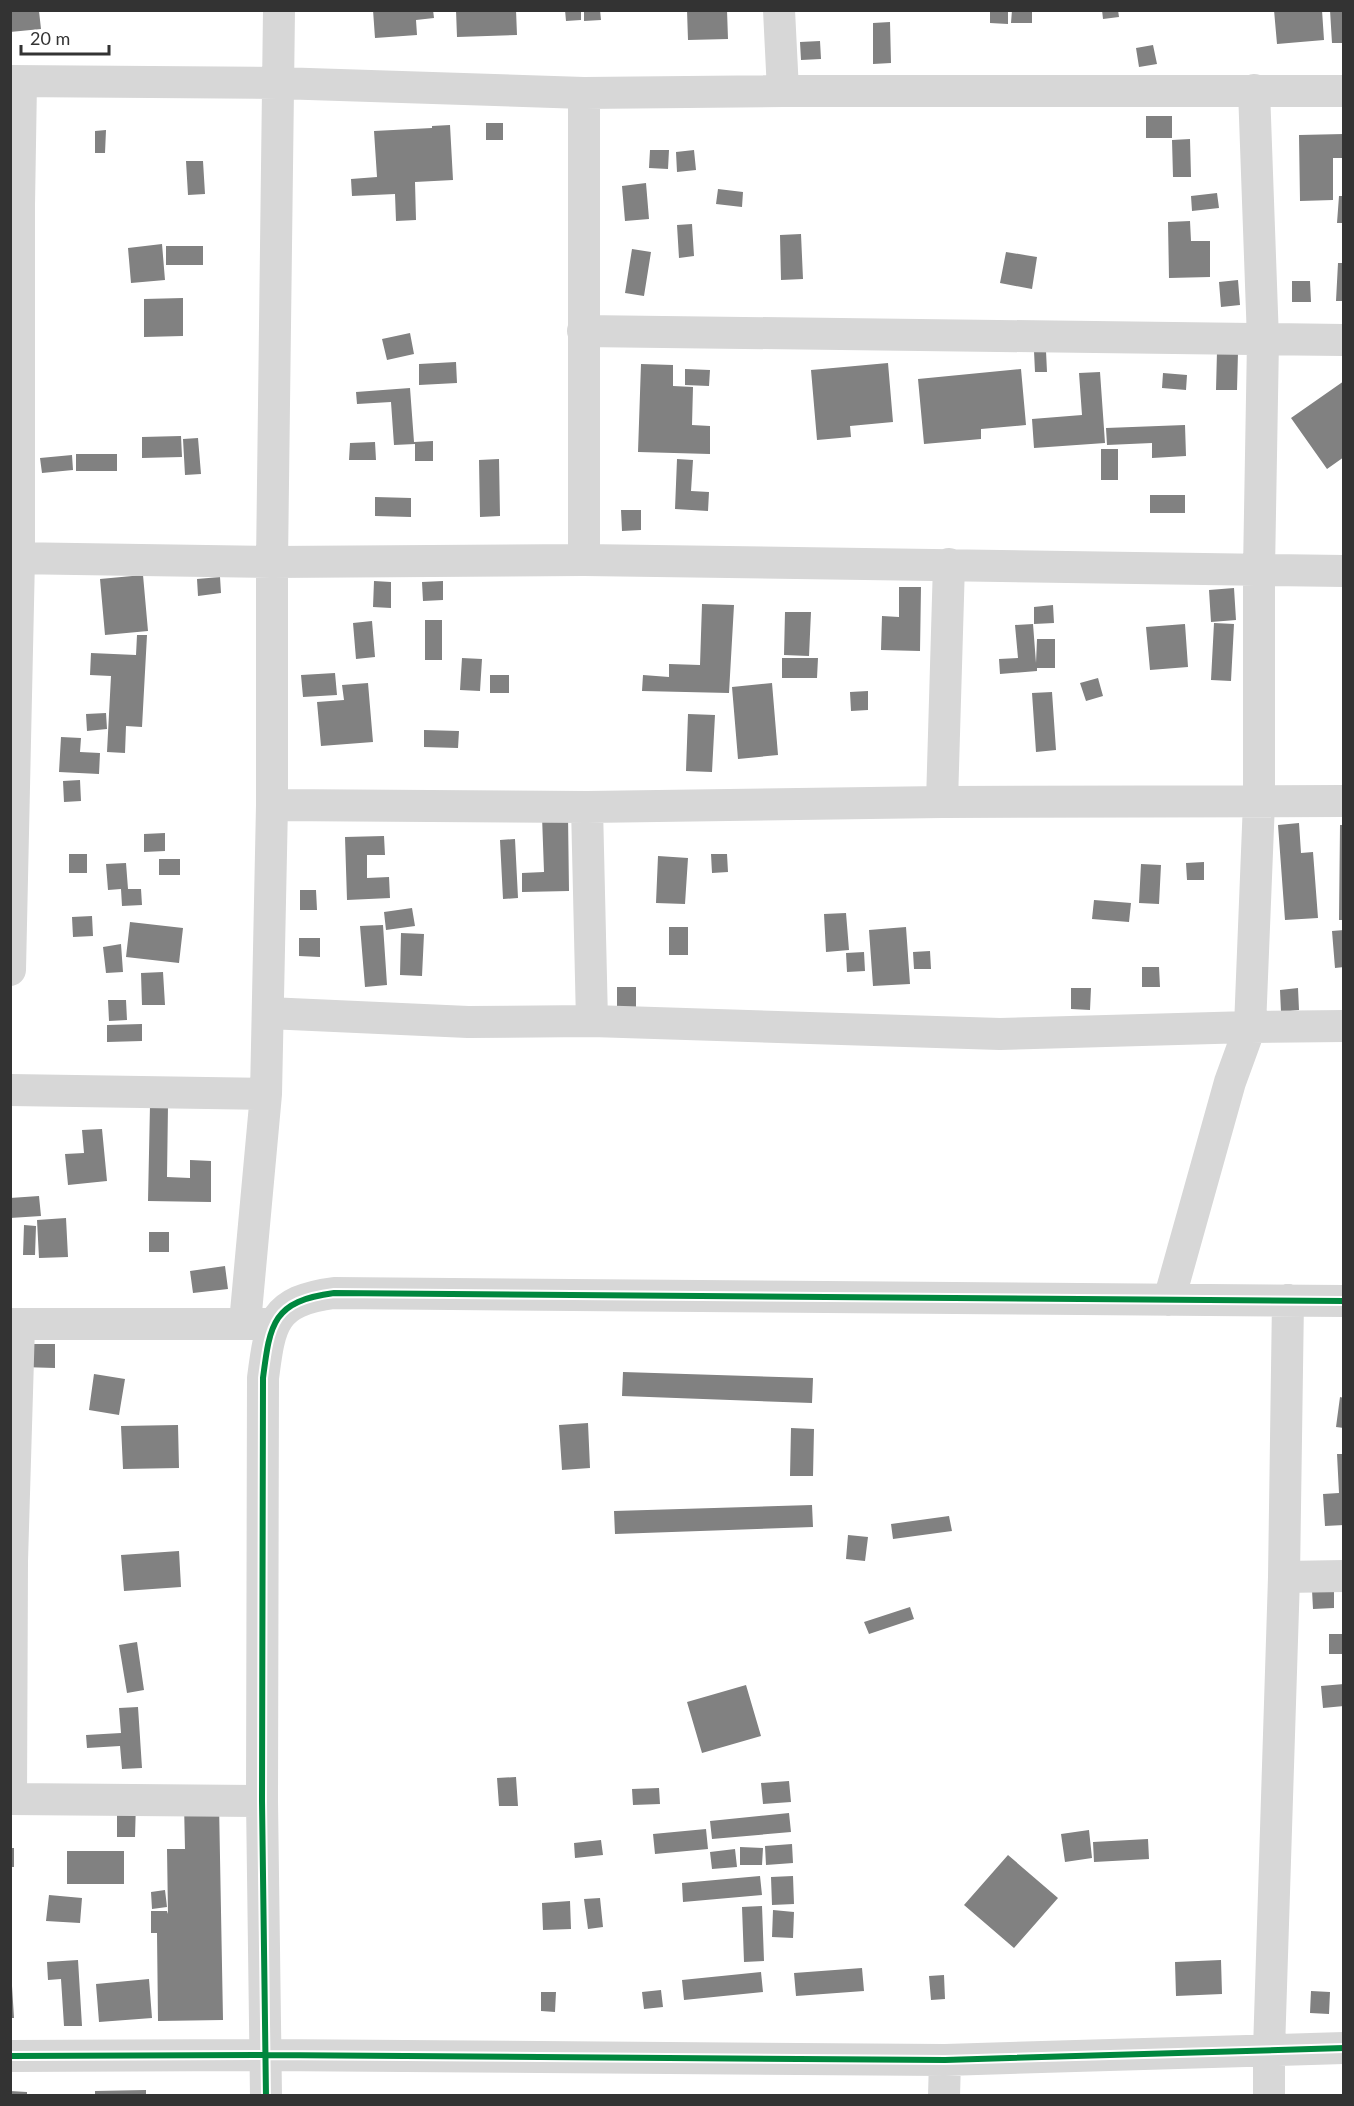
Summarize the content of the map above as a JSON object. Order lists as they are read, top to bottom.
{
  "scale_bar": "20 m"
}
